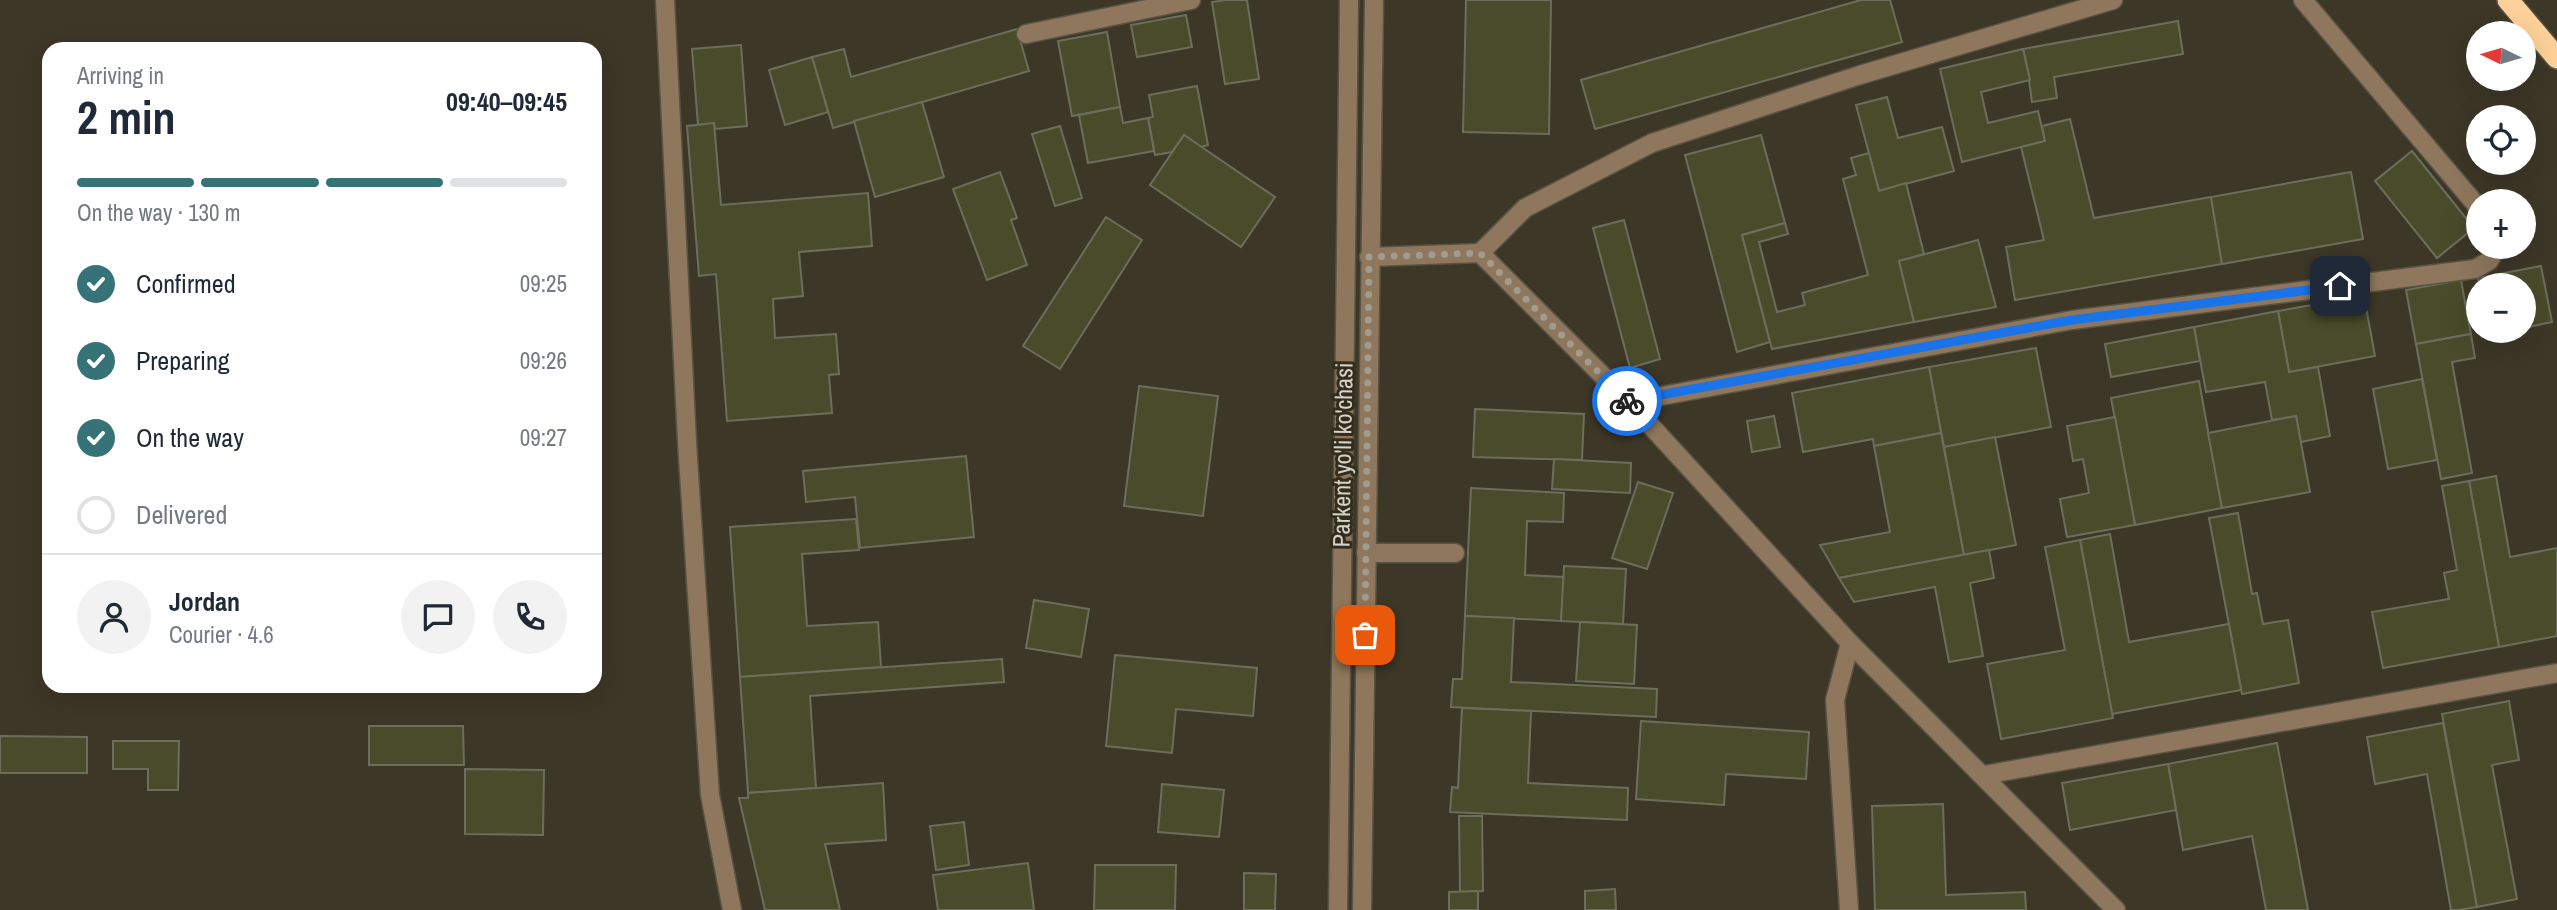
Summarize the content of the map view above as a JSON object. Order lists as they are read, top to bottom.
{
  "streets": {
    "street": ["Parkent yo'li ko'chasi"]
  },
  "north": "left",
  "page": {
    "map_buttons": ["+", "−"],
    "heading": ["2 min", "Arriving in", "09:40–09:45"],
    "panel": ["Jordan", "Courier · 4.6"],
    "bar": "On the way · 130 m",
    "list": [
      ["Confirmed", "09:25"],
      ["Preparing", "09:26"],
      ["On the way", "09:27"],
      "Delivered"
    ]
  }
}
